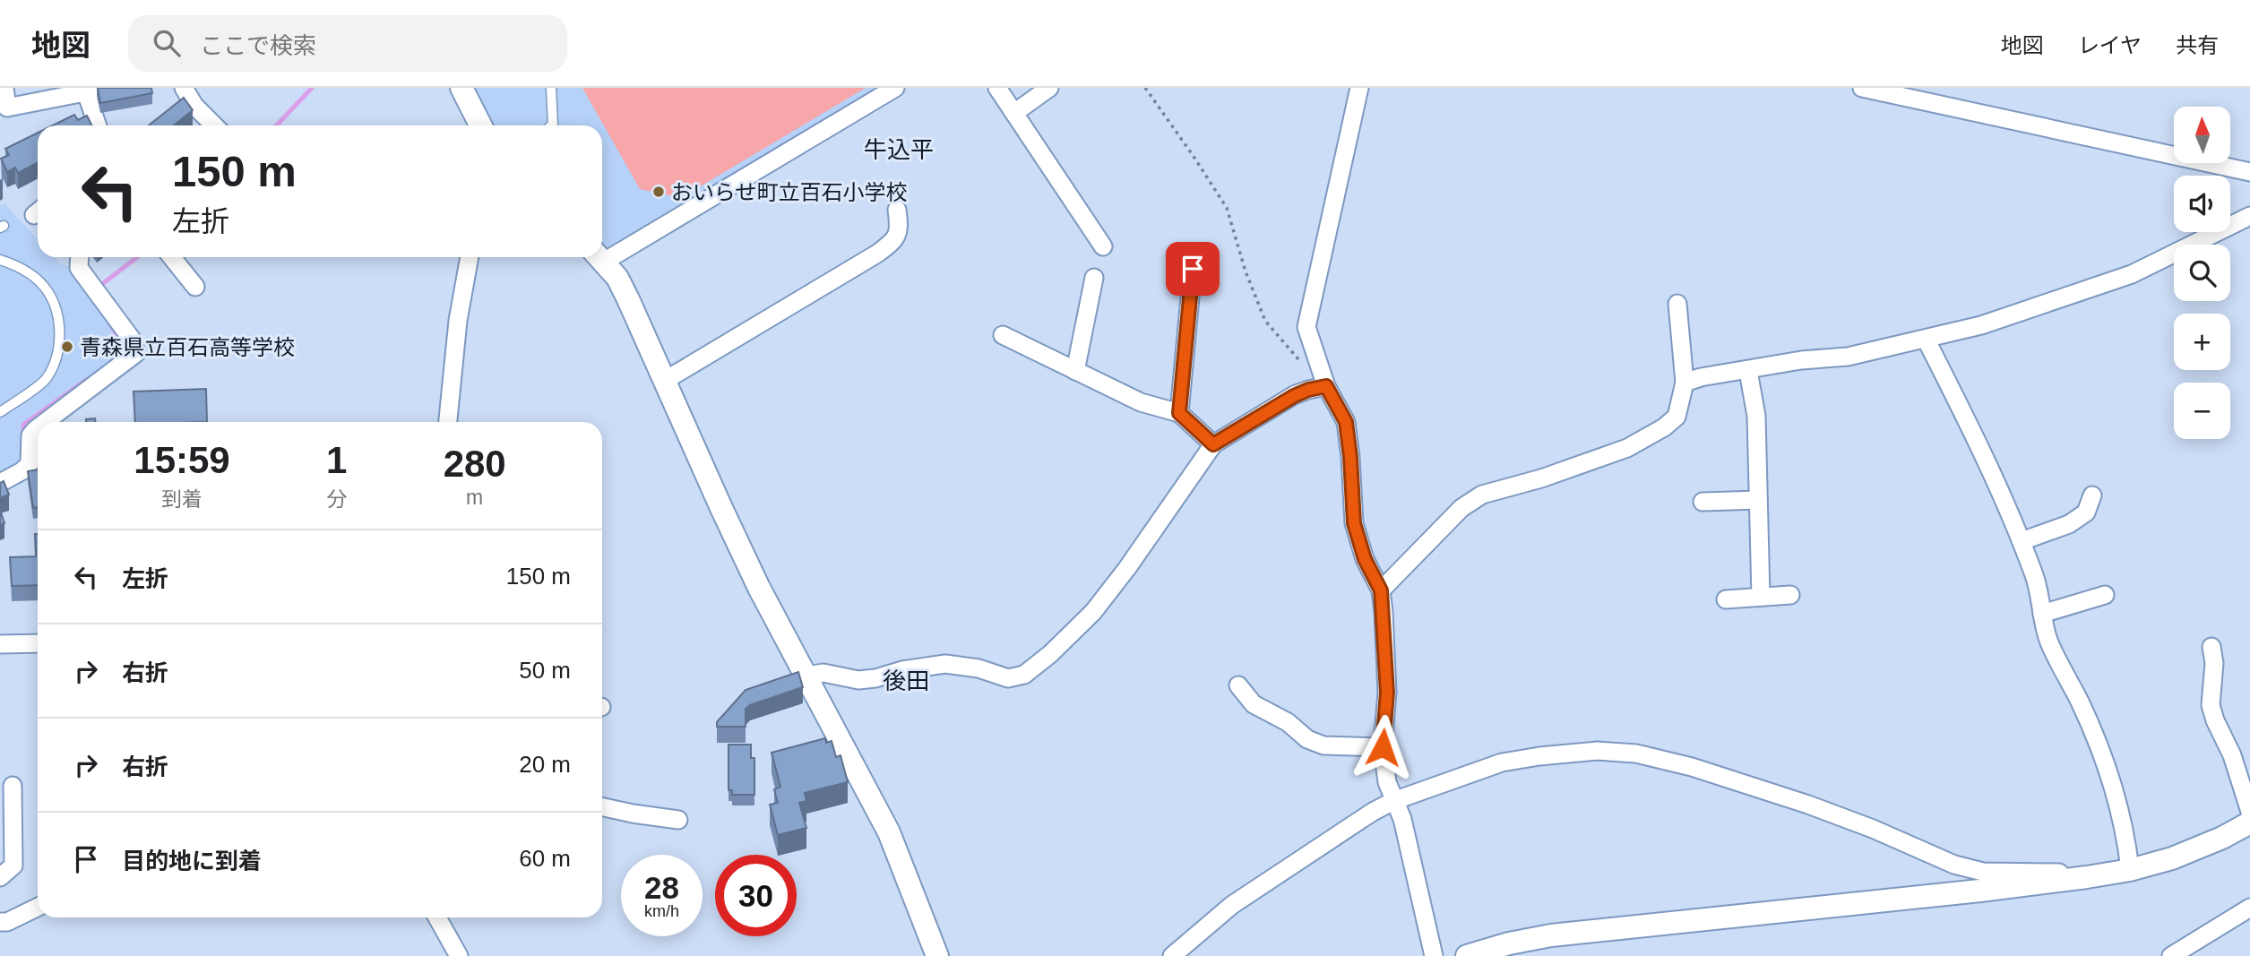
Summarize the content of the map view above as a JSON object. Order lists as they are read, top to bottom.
{
  "districts": ["牛込平", "後田"],
  "places": ["おいらせ町立百石小学校", "青森県立百石高等学校"],
  "north": "top",
  "page": {
    "header": "地図",
    "search": "ここで検索",
    "nav": ["地図", "レイヤ", "共有"],
    "map_buttons": ["+", "−"],
    "turn": ["150 m", "左折"],
    "eta": [
      "15:59",
      "到着",
      "1",
      "分",
      "280",
      "m"
    ],
    "list": [
      {
        "name": "左折",
        "value": "150 m"
      },
      {
        "name": "右折",
        "value": "50 m"
      },
      {
        "name": "右折",
        "value": "20 m"
      },
      {
        "name": "目的地に到着",
        "value": "60 m"
      }
    ],
    "speed": "28 km/h",
    "limit": "30"
  }
}
